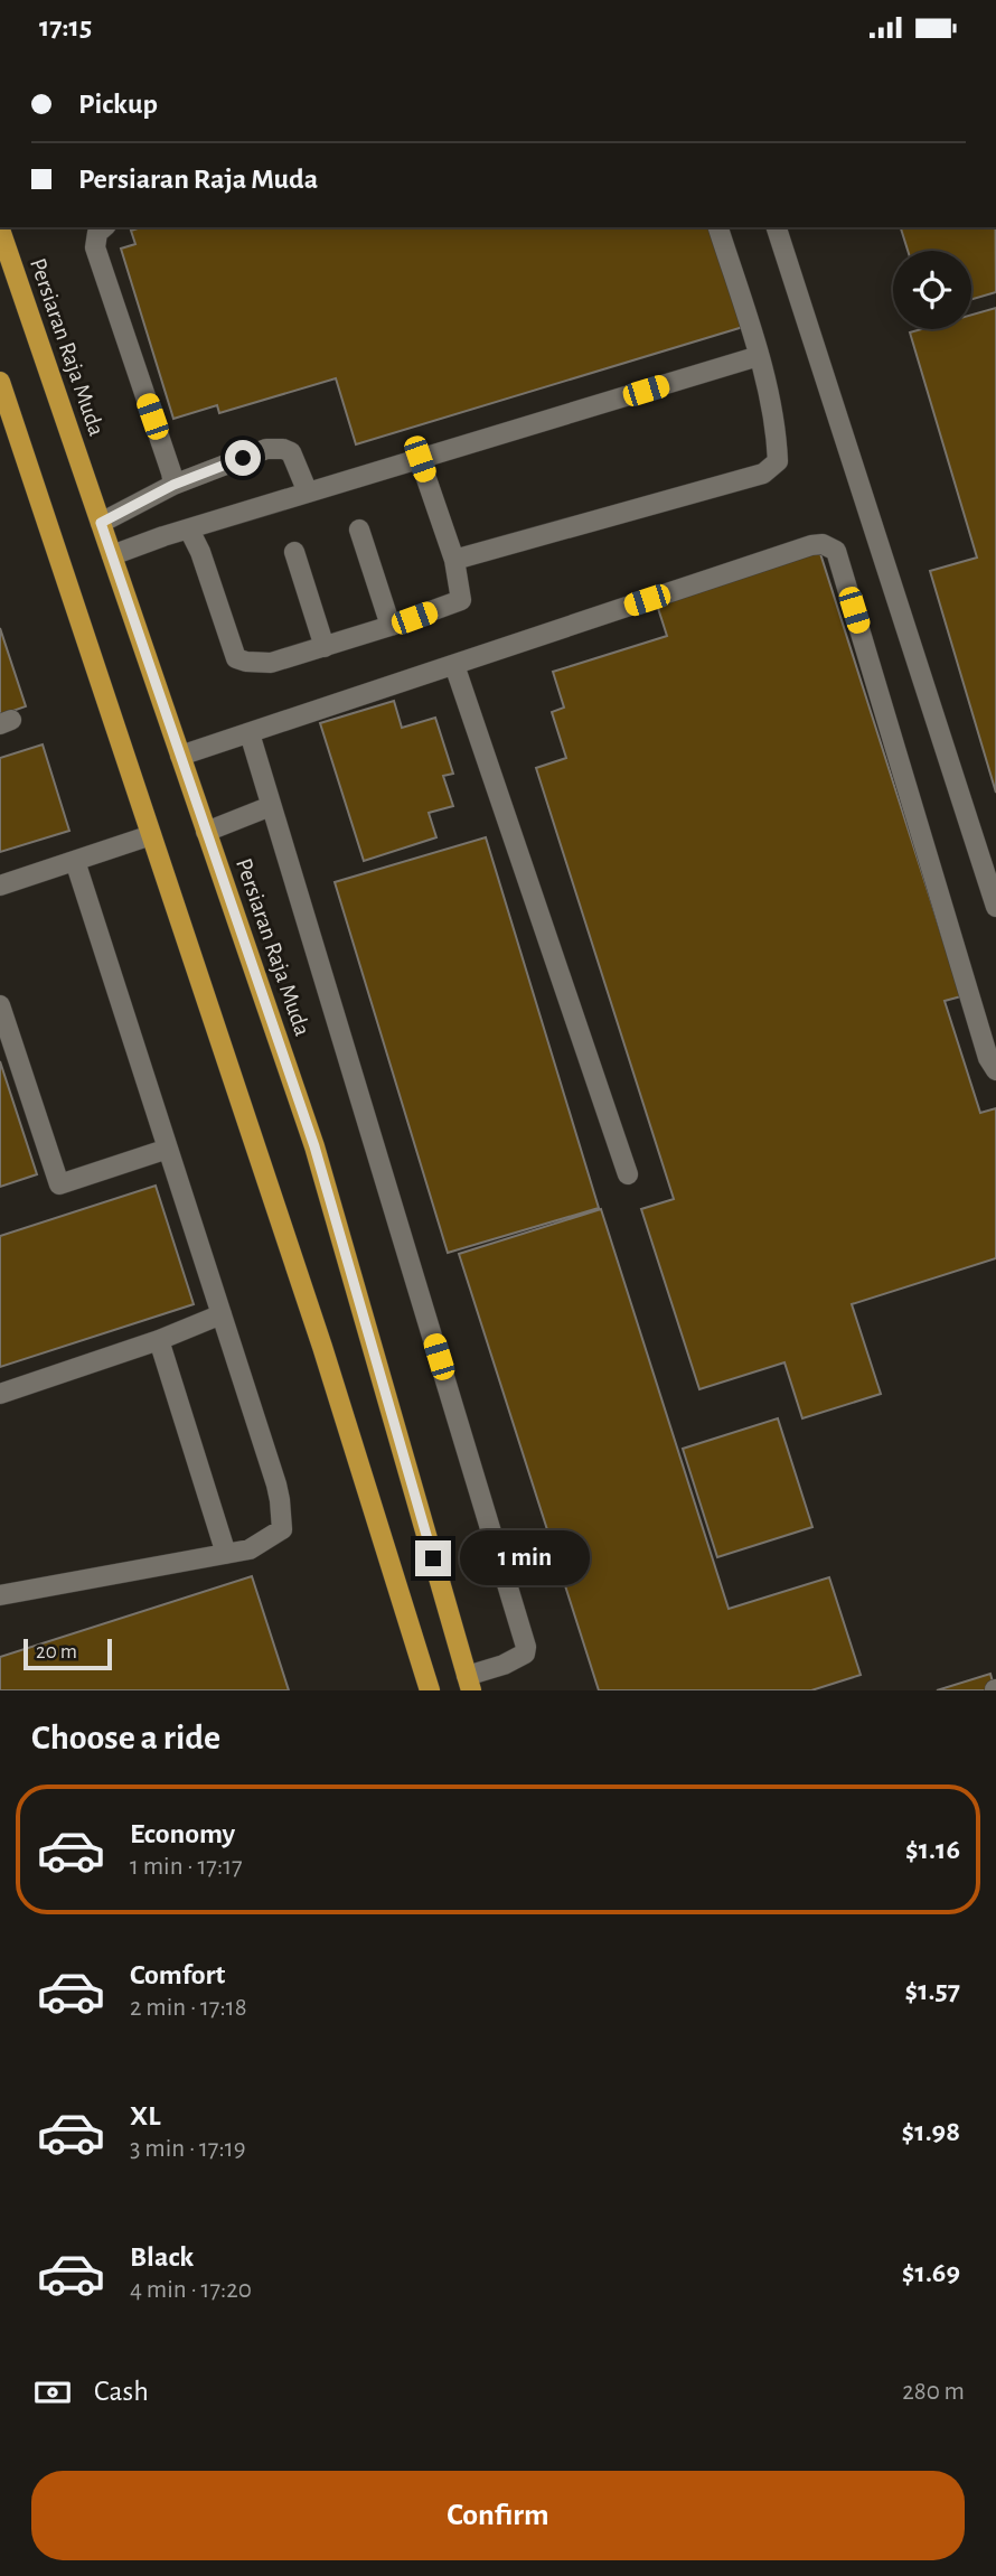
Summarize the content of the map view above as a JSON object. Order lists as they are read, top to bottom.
{
  "streets": {
    "main road": ["Persiaran Raja Muda"]
  },
  "scale_bar": "20 m",
  "page": {
    "status": "17:15",
    "banner": ["Pickup", "Persiaran Raja Muda"],
    "bubble": "1 min",
    "scale": "20 m",
    "heading": "Choose a ride",
    "list": [
      {
        "name": "Economy",
        "note": "1 min · 17:17",
        "value": "$1.16"
      },
      {
        "name": "Comfort",
        "note": "2 min · 17:18",
        "value": "$1.57"
      },
      {
        "name": "XL",
        "note": "3 min · 17:19",
        "value": "$1.98"
      },
      {
        "name": "Black",
        "note": "4 min · 17:20",
        "value": "$1.69"
      }
    ],
    "pay": ["Cash", "280 m"],
    "buttons": "Confirm"
  }
}
